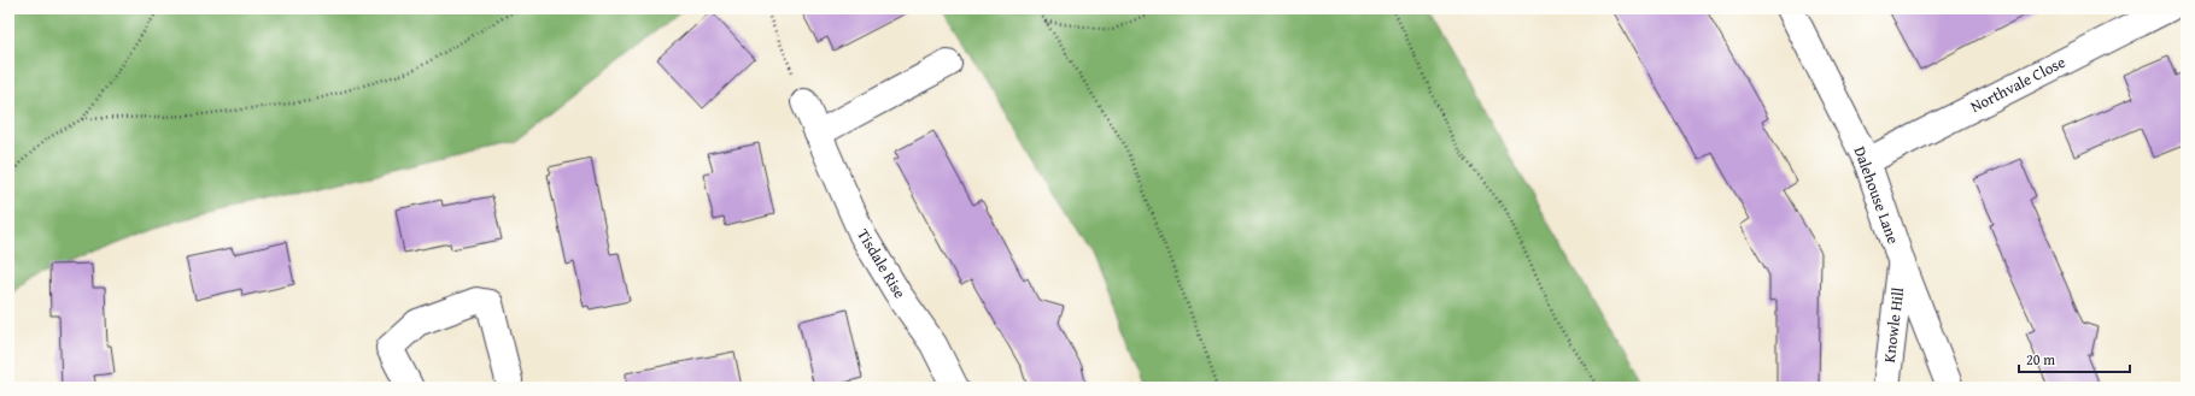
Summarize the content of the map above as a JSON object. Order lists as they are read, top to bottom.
{
  "streets": {
    "street": [
      "Northvale Close",
      "Dalehouse Lane",
      "Tisdale Rise",
      "Knowle Hill"
    ]
  },
  "crossings": [
    ["Northvale Close", "Dalehouse Lane"],
    ["Dalehouse Lane", "Knowle Hill"]
  ],
  "scale_bar": "20 m"
}
